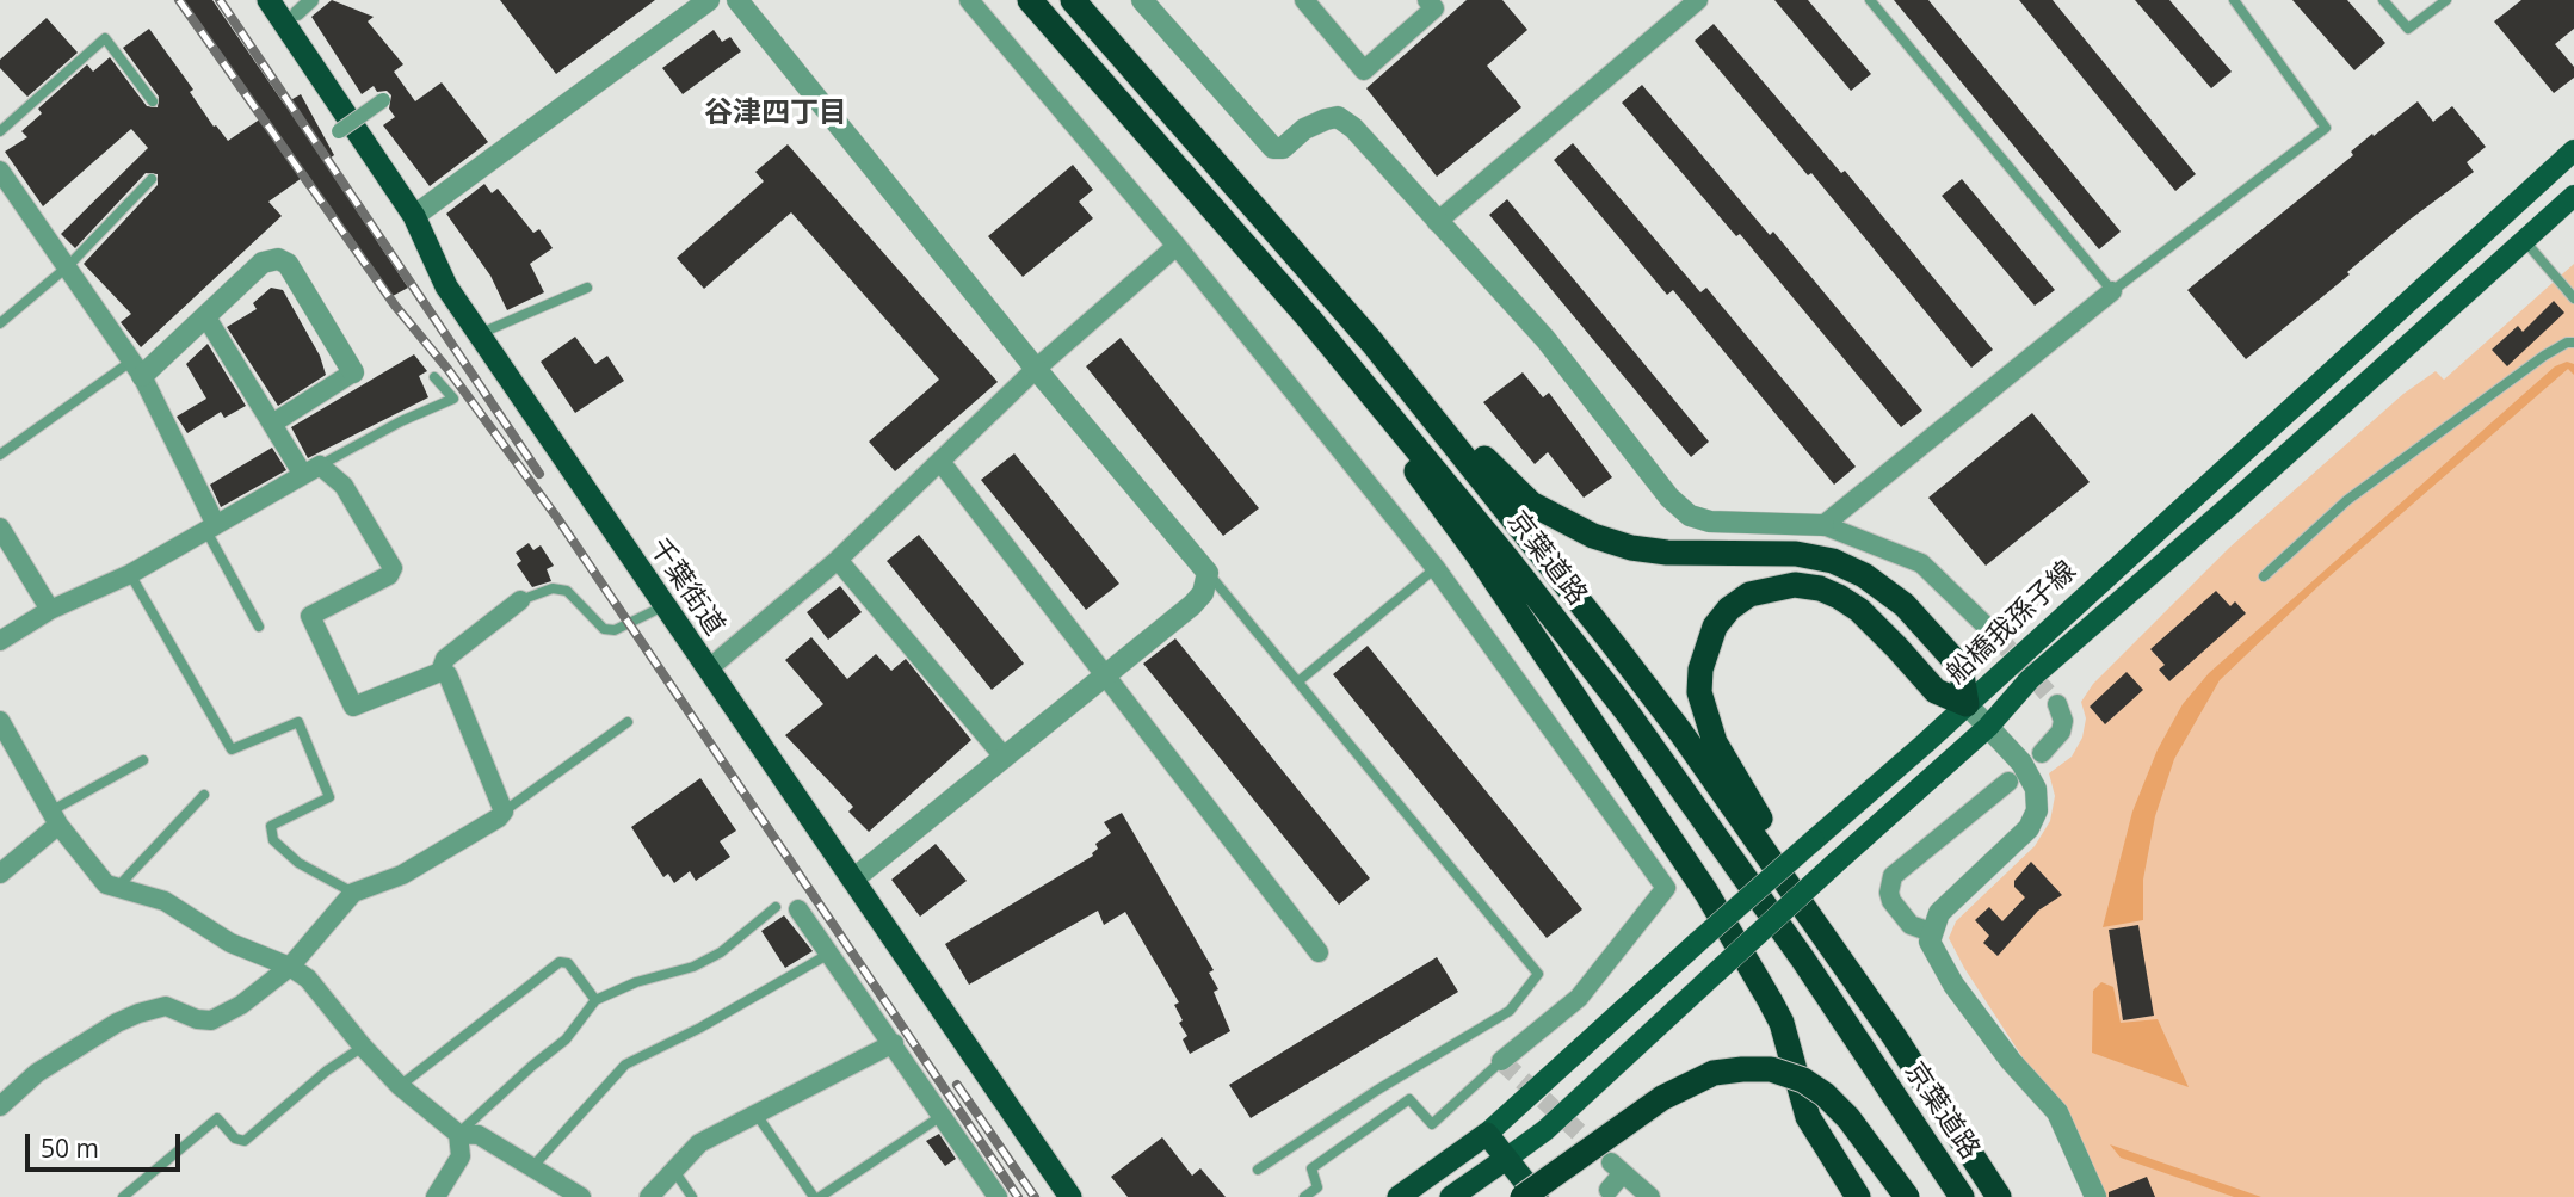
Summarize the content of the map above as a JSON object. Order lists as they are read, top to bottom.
{
  "streets": {
    "highway": ["京葉道路", "千葉街道"],
    "main road": ["船橋我孫子線"]
  },
  "districts": ["谷津四丁目"],
  "scale_bar": "50 m"
}
